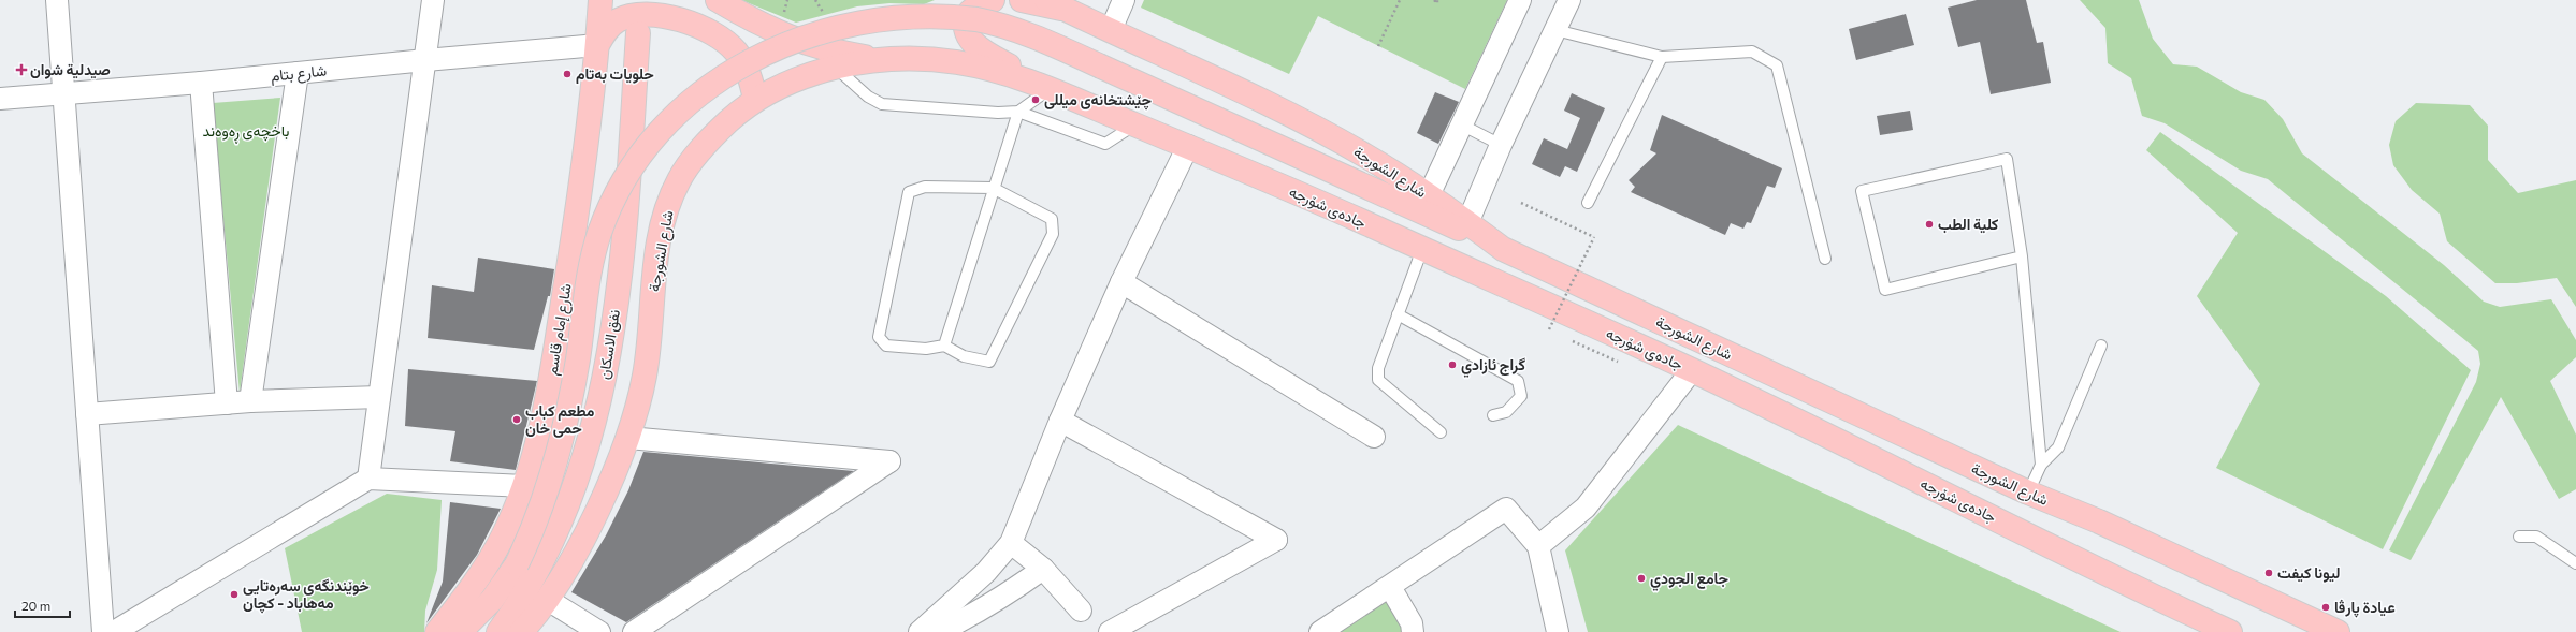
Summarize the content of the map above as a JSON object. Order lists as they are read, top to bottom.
{
  "streets": {
    "main road": [
      "شارع الشورجة",
      "جادەی شۆرجە",
      "شارع إمام قاسم",
      "نفق الاسكان"
    ],
    "street": ["شارع بتام"]
  },
  "crossings": [
    ["شارع بتام", "شارع إمام قاسم"],
    ["شارع الشورجة", "جادەی شۆرجە"]
  ],
  "parks": ["باخچەی ڕەوەند"],
  "places": {
    "health": ["صيدلية شوان"],
    "other": [
      "حلویات بەتام",
      "چێشتخانەی میللی",
      "كلية الطب",
      "گراج ئازادي",
      "مطعم كباب حمى خان",
      "ليونا كيفت",
      "جامع الجودي",
      "خوێندنگەی سەرەتایی مەهاباد - کچان",
      "عيادة پارڤا"
    ]
  },
  "scale_bar": "20 m"
}
